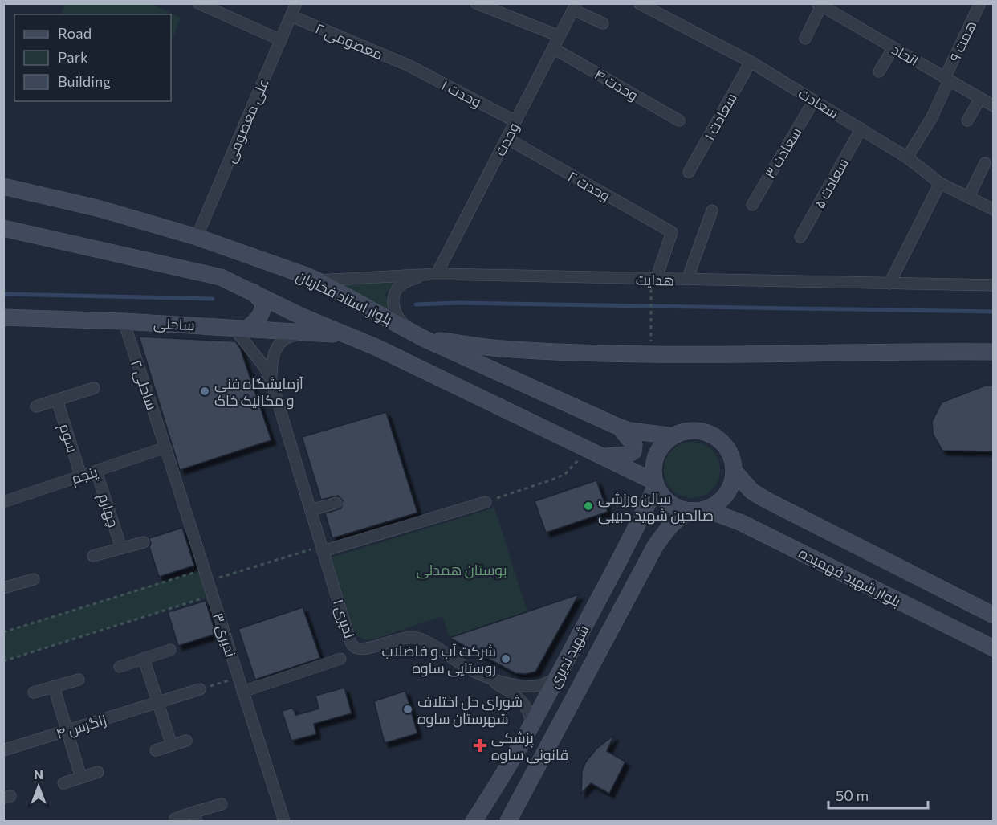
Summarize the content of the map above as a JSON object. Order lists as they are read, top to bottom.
{
  "streets": {
    "main road": [
      "بلوار استاد فخاریان",
      "ساحلی",
      "بلوار شهید فهمیده",
      "شهید ندیری"
    ],
    "street": [
      "معصومی ۲",
      "همت ۹",
      "اتحاد",
      "وحدت ۴",
      "وحدت ۱",
      "سعادت",
      "سعادت ۱",
      "علی معصومی",
      "وحدت",
      "سعادت ۳",
      "سعادت ۵",
      "وحدت ۲",
      "هدایت",
      "ساحلی ۲",
      "سوم",
      "پنجم",
      "چهارم",
      "ندیری ۱",
      "ندیری ۳",
      "زاگرس ۴"
    ]
  },
  "crossings": [
    ["معصومی ۲", "وحدت ۱"],
    ["معصومی ۲", "علی معصومی"],
    ["همت ۹", "اتحاد"],
    ["همت ۹", "سعادت"],
    ["وحدت ۴", "وحدت"],
    ["وحدت ۱", "وحدت"],
    ["سعادت", "سعادت ۱"],
    ["سعادت", "سعادت ۳"],
    ["سعادت", "سعادت ۵"],
    ["علی معصومی", "بلوار استاد فخاریان"],
    ["وحدت", "وحدت ۲"],
    ["وحدت", "هدایت"],
    ["وحدت ۲", "هدایت"],
    ["هدایت", "بلوار استاد فخاریان"],
    ["بلوار استاد فخاریان", "بلوار شهید فهمیده"],
    ["بلوار استاد فخاریان", "شهید ندیری"],
    ["ساحلی", "ساحلی ۲"],
    ["ساحلی ۲", "پنجم"],
    ["ساحلی ۲", "ندیری ۳"],
    ["سوم", "پنجم"],
    ["پنجم", "چهارم"],
    ["پنجم", "ندیری ۳"],
    ["بلوار شهید فهمیده", "شهید ندیری"],
    ["ندیری ۱", "شهید ندیری"]
  ],
  "parks": ["بوستان همدلی"],
  "places": {
    "other": [
      "آزمایشگاه فنی و مکانیک خاک",
      "سالن ورزشی صالحین شهید حبیبی",
      "شرکت آب و فاضلاب روستایی ساوه",
      "شورای حل اختلاف شهرستان ساوه"
    ],
    "health": ["پزشکی قانونی ساوه"]
  },
  "legend": ["Road", "Park", "Building"],
  "scale_bar": "50 m",
  "north": "top"
}
